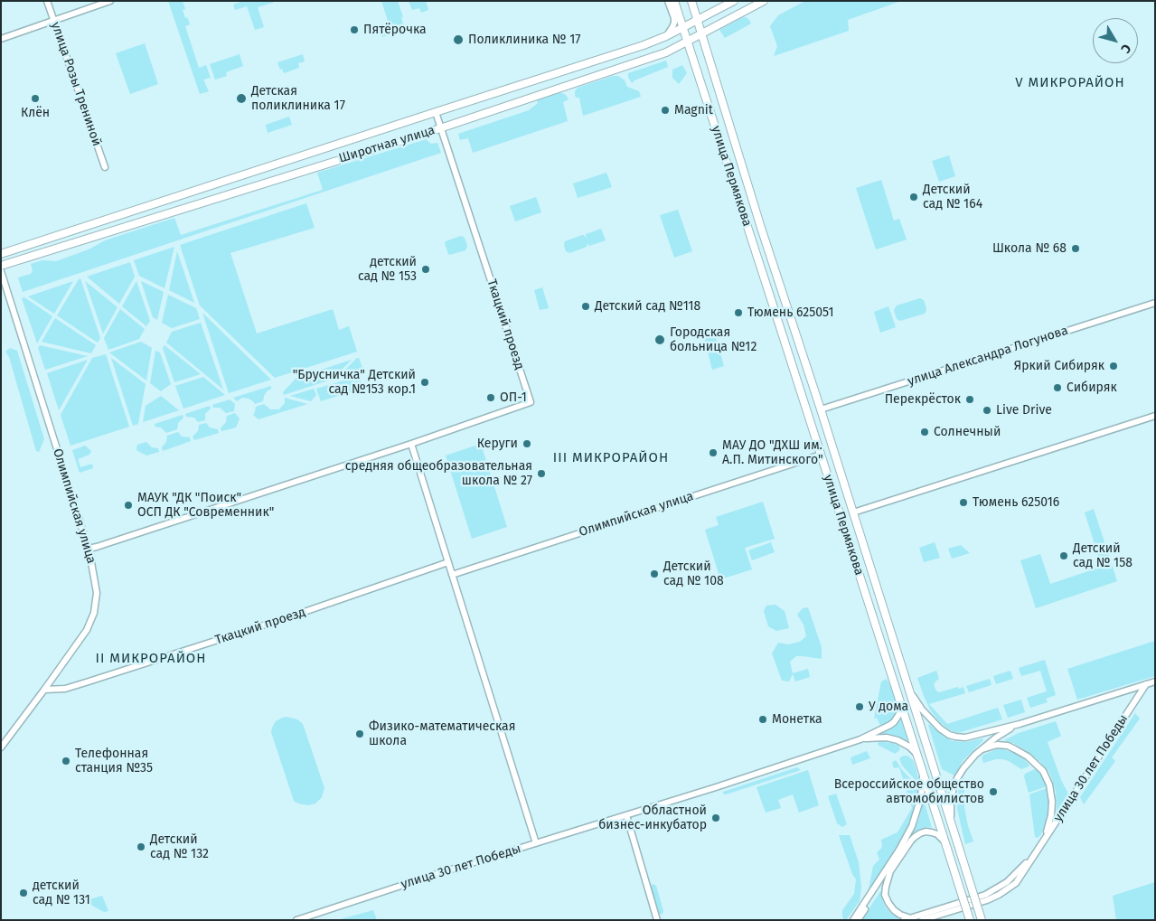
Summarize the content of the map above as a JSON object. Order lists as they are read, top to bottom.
{
  "streets": {
    "main road": ["Широтная улица", "улица Пермякова"],
    "street": [
      "улица Розы Трениной",
      "Ткацкий проезд",
      "улица Александра Логунова",
      "Олимпийская улица",
      "улица 30 лет Победы"
    ]
  },
  "crossings": [
    ["Широтная улица", "улица Пермякова"],
    ["Широтная улица", "Ткацкий проезд"],
    ["улица Пермякова", "улица Александра Логунова"],
    ["улица Пермякова", "Олимпийская улица"],
    ["Ткацкий проезд", "Олимпийская улица"]
  ],
  "districts": ["V МИКРОРАЙОН", "III МИКРОРАЙОН", "II МИКРОРАЙОН"],
  "places": [
    "Пятёрочка",
    "Поликлиника № 17",
    "Клён",
    "Детская поликлиника 17",
    "Magnit",
    "Детский сад № 164",
    "Школа № 68",
    "детский сад № 153",
    "Детский сад №118",
    "Тюмень 625051",
    "Городская больница №12",
    "Яркий Сибиряк",
    "\"Брусничка\" Детский сад №153 кор.1",
    "Сибиряк",
    "ОП-1",
    "Перекрёсток",
    "Live Drive",
    "Солнечный",
    "Керуги",
    "МАУ ДО \"ДХШ им. А.П. Митинского\"",
    "средняя общеобразовательная школа № 27",
    "Тюмень 625016",
    "МАУК \"ДК \"Поиск\" ОСП ДК \"Современник\"",
    "Детский сад № 158",
    "Детский сад № 108",
    "У дома",
    "Монетка",
    "Физико-математическая школа",
    "Телефонная станция №35",
    "Всероссийское общество автомобилистов",
    "Областной бизнес-инкубатор",
    "Детский сад № 132",
    "детский сад № 131"
  ],
  "north": "bottom right"
}
